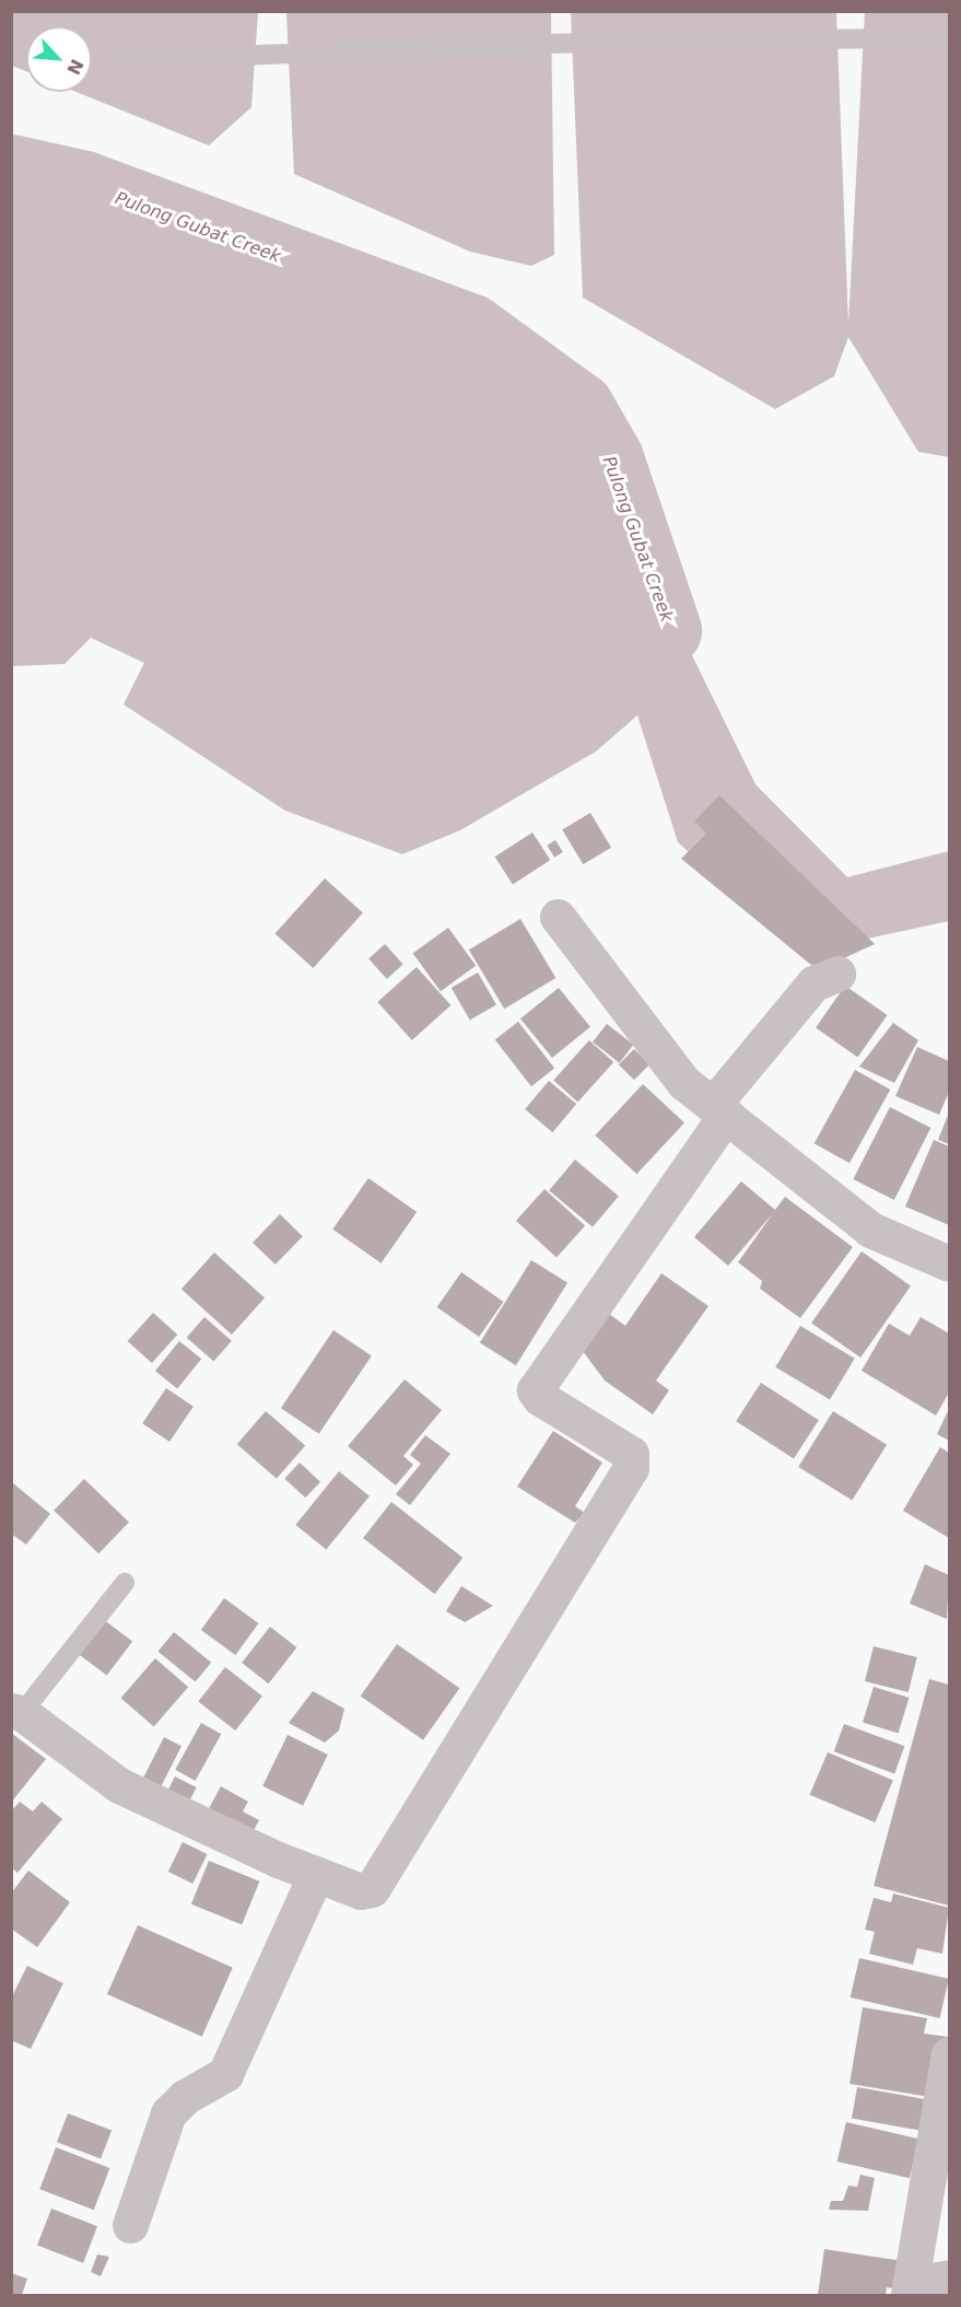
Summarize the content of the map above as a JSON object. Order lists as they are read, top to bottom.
{
  "water": ["Pulong Gubat Creek"],
  "north": "bottom right"
}
